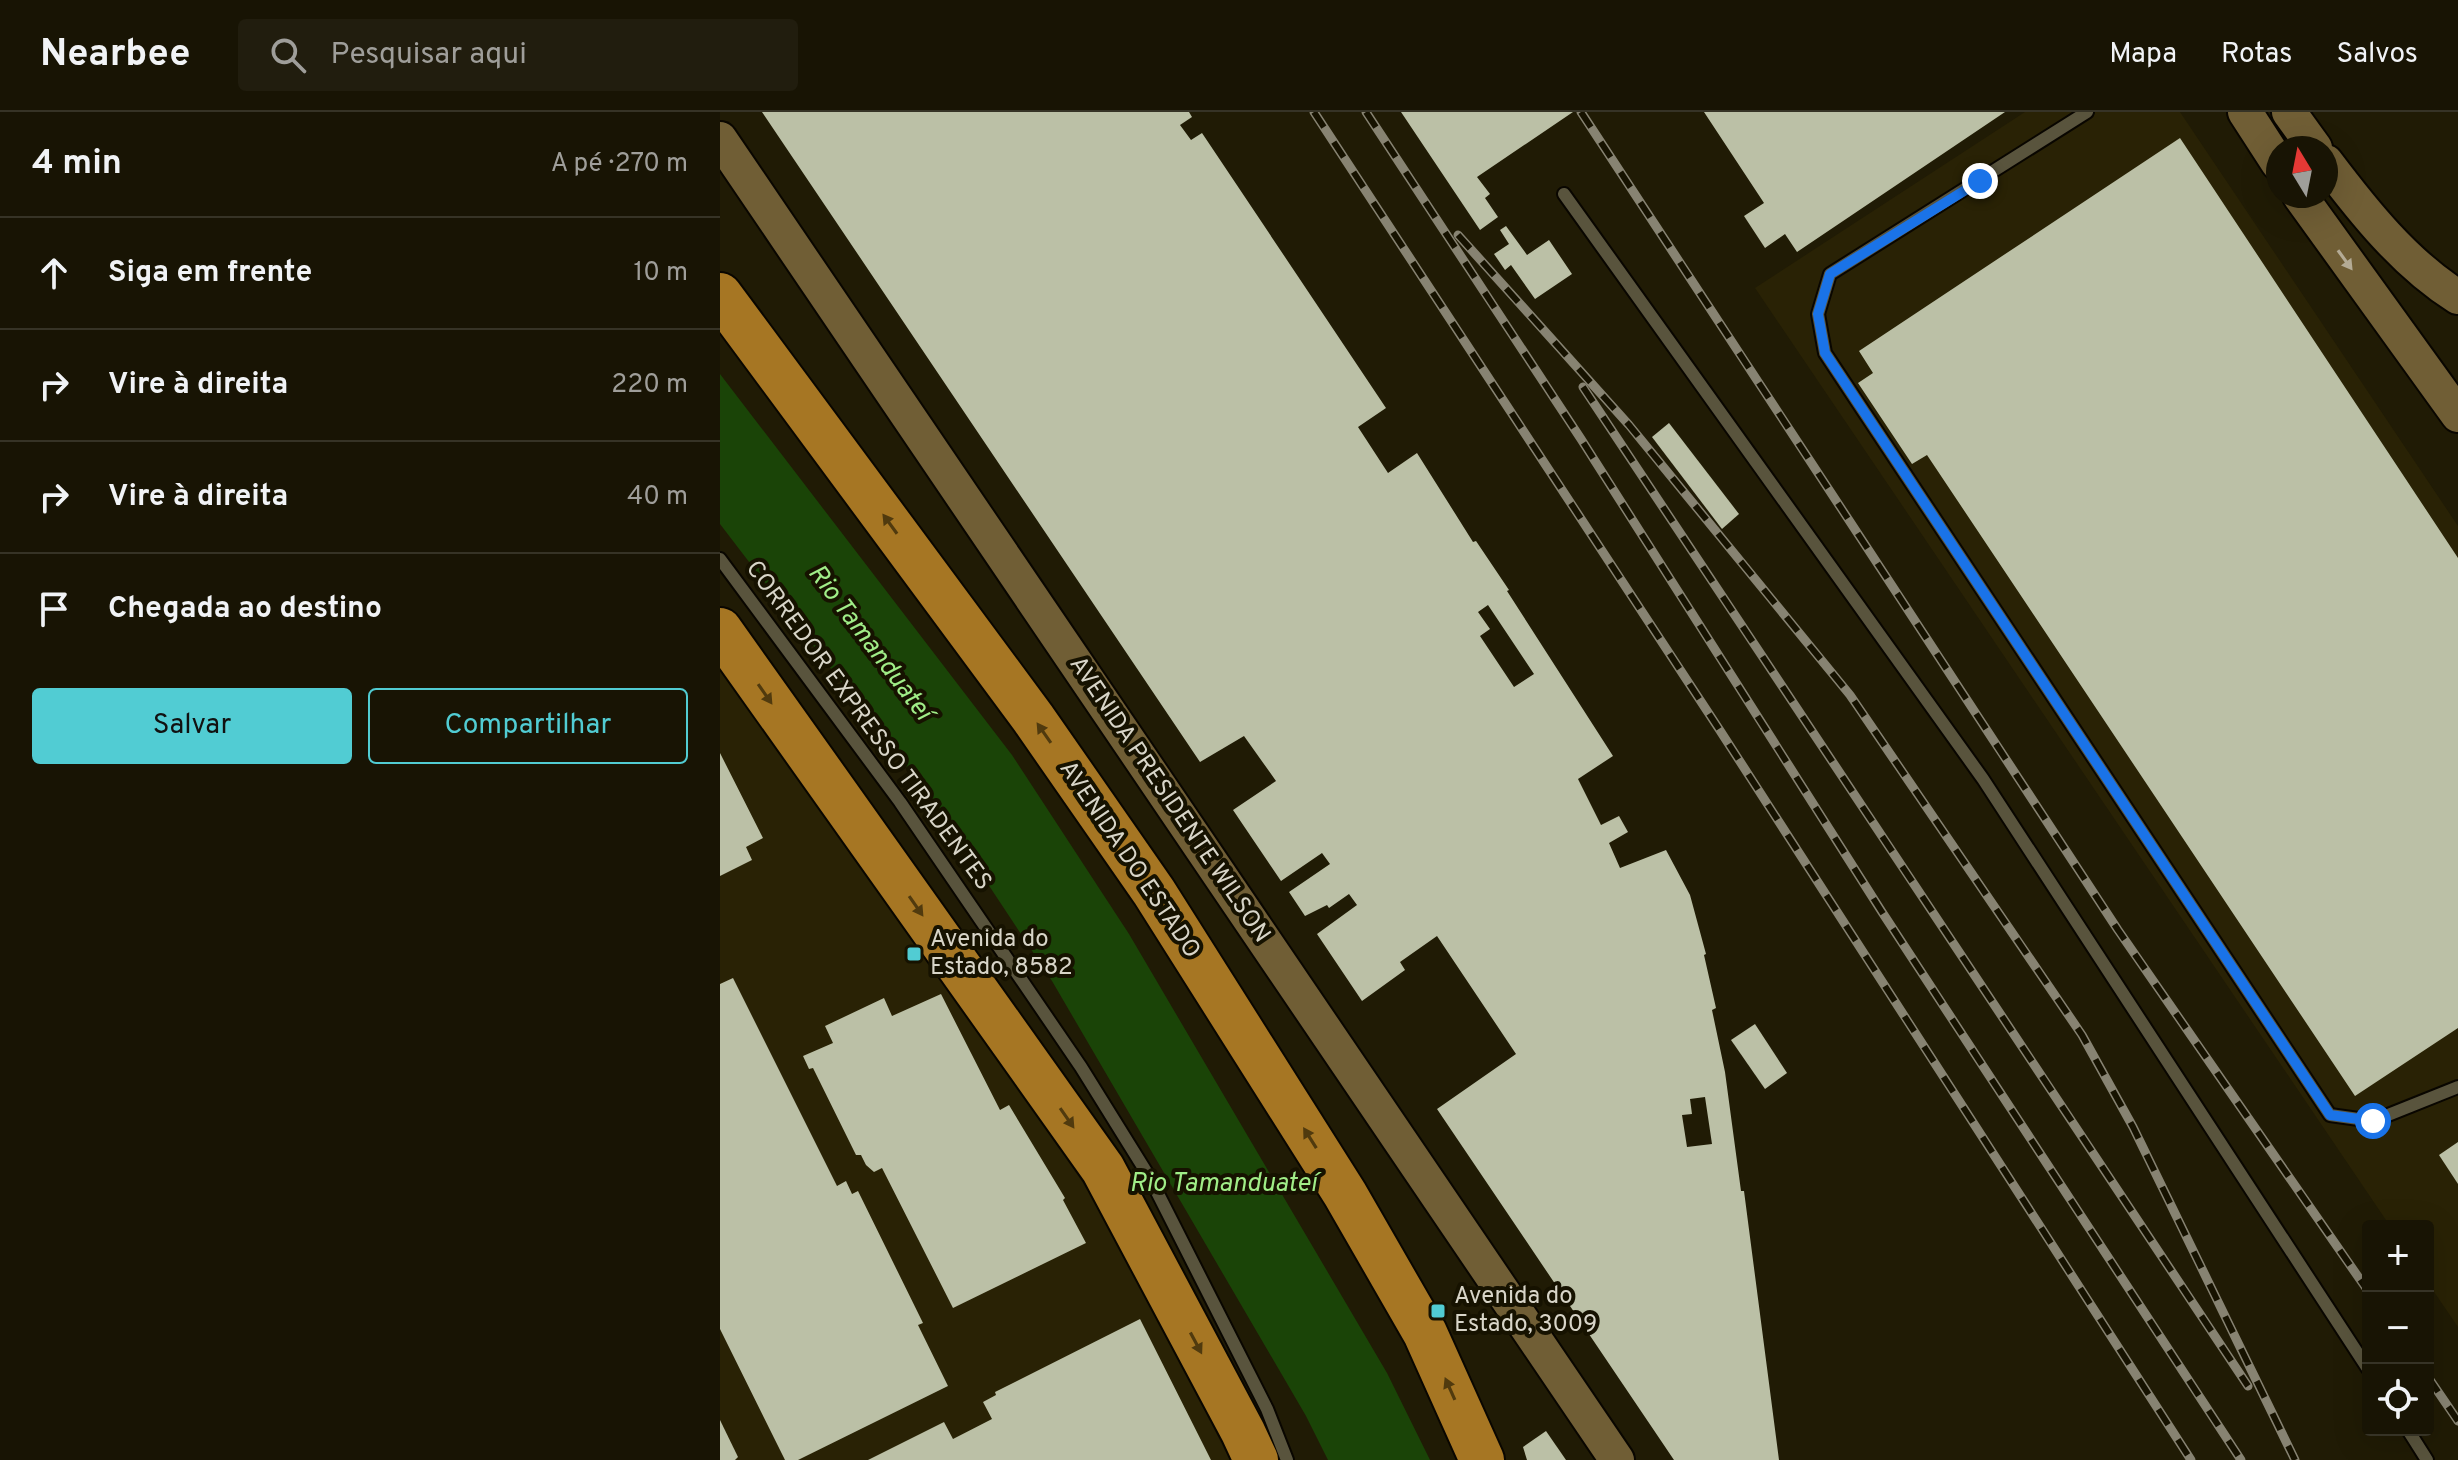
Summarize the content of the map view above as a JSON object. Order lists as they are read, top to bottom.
{
  "streets": {
    "highway": ["AVENIDA DO ESTADO"],
    "main road": ["AVENIDA PRESIDENTE WILSON"],
    "lane": ["CORREDOR EXPRESSO TIRADENTES"]
  },
  "water": ["Rio Tamanduateí"],
  "places": {
    "transit": ["Avenida do Estado, 8582", "Avenida do Estado, 3009"]
  },
  "north": "top",
  "page": {
    "header": "Nearbee",
    "search": "Pesquisar aqui",
    "nav": ["Mapa", "Rotas", "Salvos"],
    "heading": ["4 min", "A pé · 270 m"],
    "list": [
      ["Siga em frente", "10 m"],
      ["Vire à direita", "220 m"],
      ["Vire à direita", "40 m"],
      "Chegada ao destino"
    ],
    "buttons": ["Salvar", "Compartilhar"],
    "map_buttons": ["+", "−"]
  }
}
